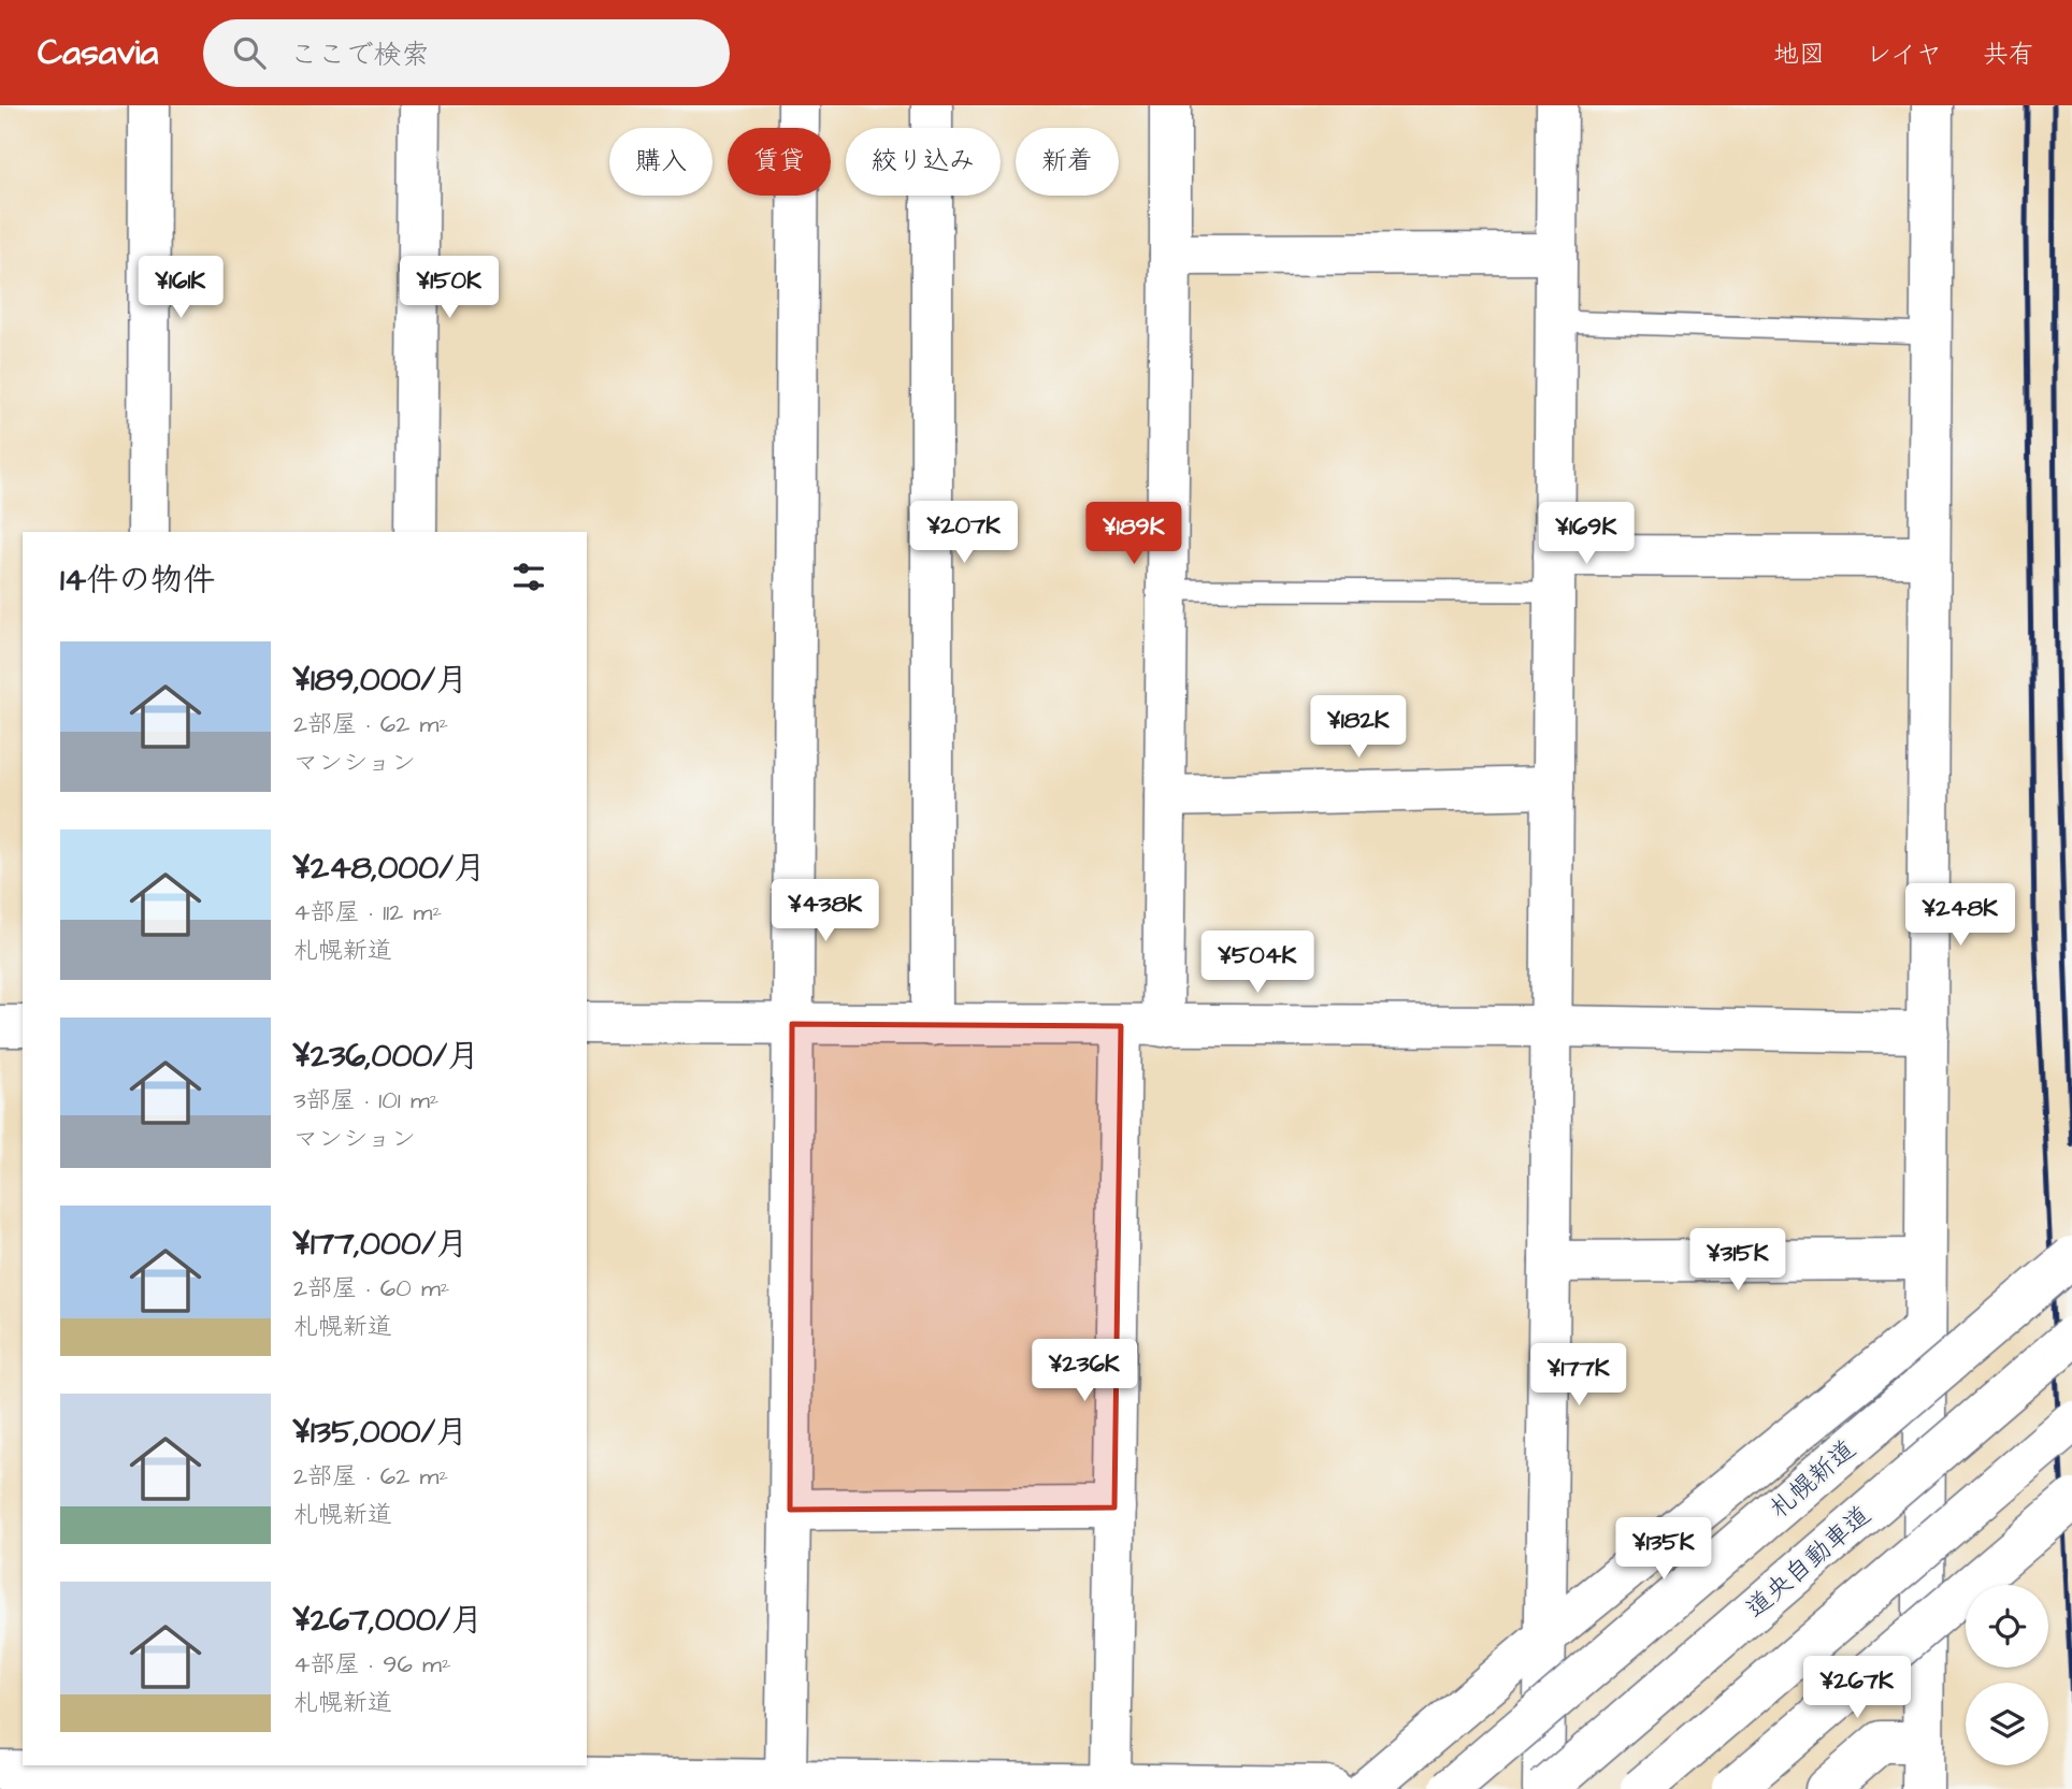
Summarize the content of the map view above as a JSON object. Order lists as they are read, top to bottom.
{
  "streets": {
    "main road": ["札幌新道", "道央自動車道"]
  },
  "page": {
    "header": "Casavia",
    "search": "ここで検索",
    "nav": ["地図", "レイヤ", "共有"],
    "chip": [
      "購入",
      "賃貸",
      "絞り込み",
      "新着"
    ],
    "price": [
      "¥161K",
      "¥150K",
      "¥207K",
      "¥189K",
      "¥169K",
      "¥182K",
      "¥438K",
      "¥248K",
      "¥504K",
      "¥315K",
      "¥236K",
      "¥177K",
      "¥135K",
      "¥267K"
    ],
    "heading": "14件の物件",
    "list": [
      {
        "name": "¥189,000/月",
        "note": "2部屋 · 62 m² · マンション"
      },
      {
        "name": "¥248,000/月",
        "note": "4部屋 · 112 m² · 札幌新道"
      },
      {
        "name": "¥236,000/月",
        "note": "3部屋 · 101 m² · マンション"
      },
      {
        "name": "¥177,000/月",
        "note": "2部屋 · 60 m² · 札幌新道"
      },
      {
        "name": "¥135,000/月",
        "note": "2部屋 · 62 m² · 札幌新道"
      },
      {
        "name": "¥267,000/月",
        "note": "4部屋 · 96 m² · 札幌新道"
      }
    ]
  }
}
